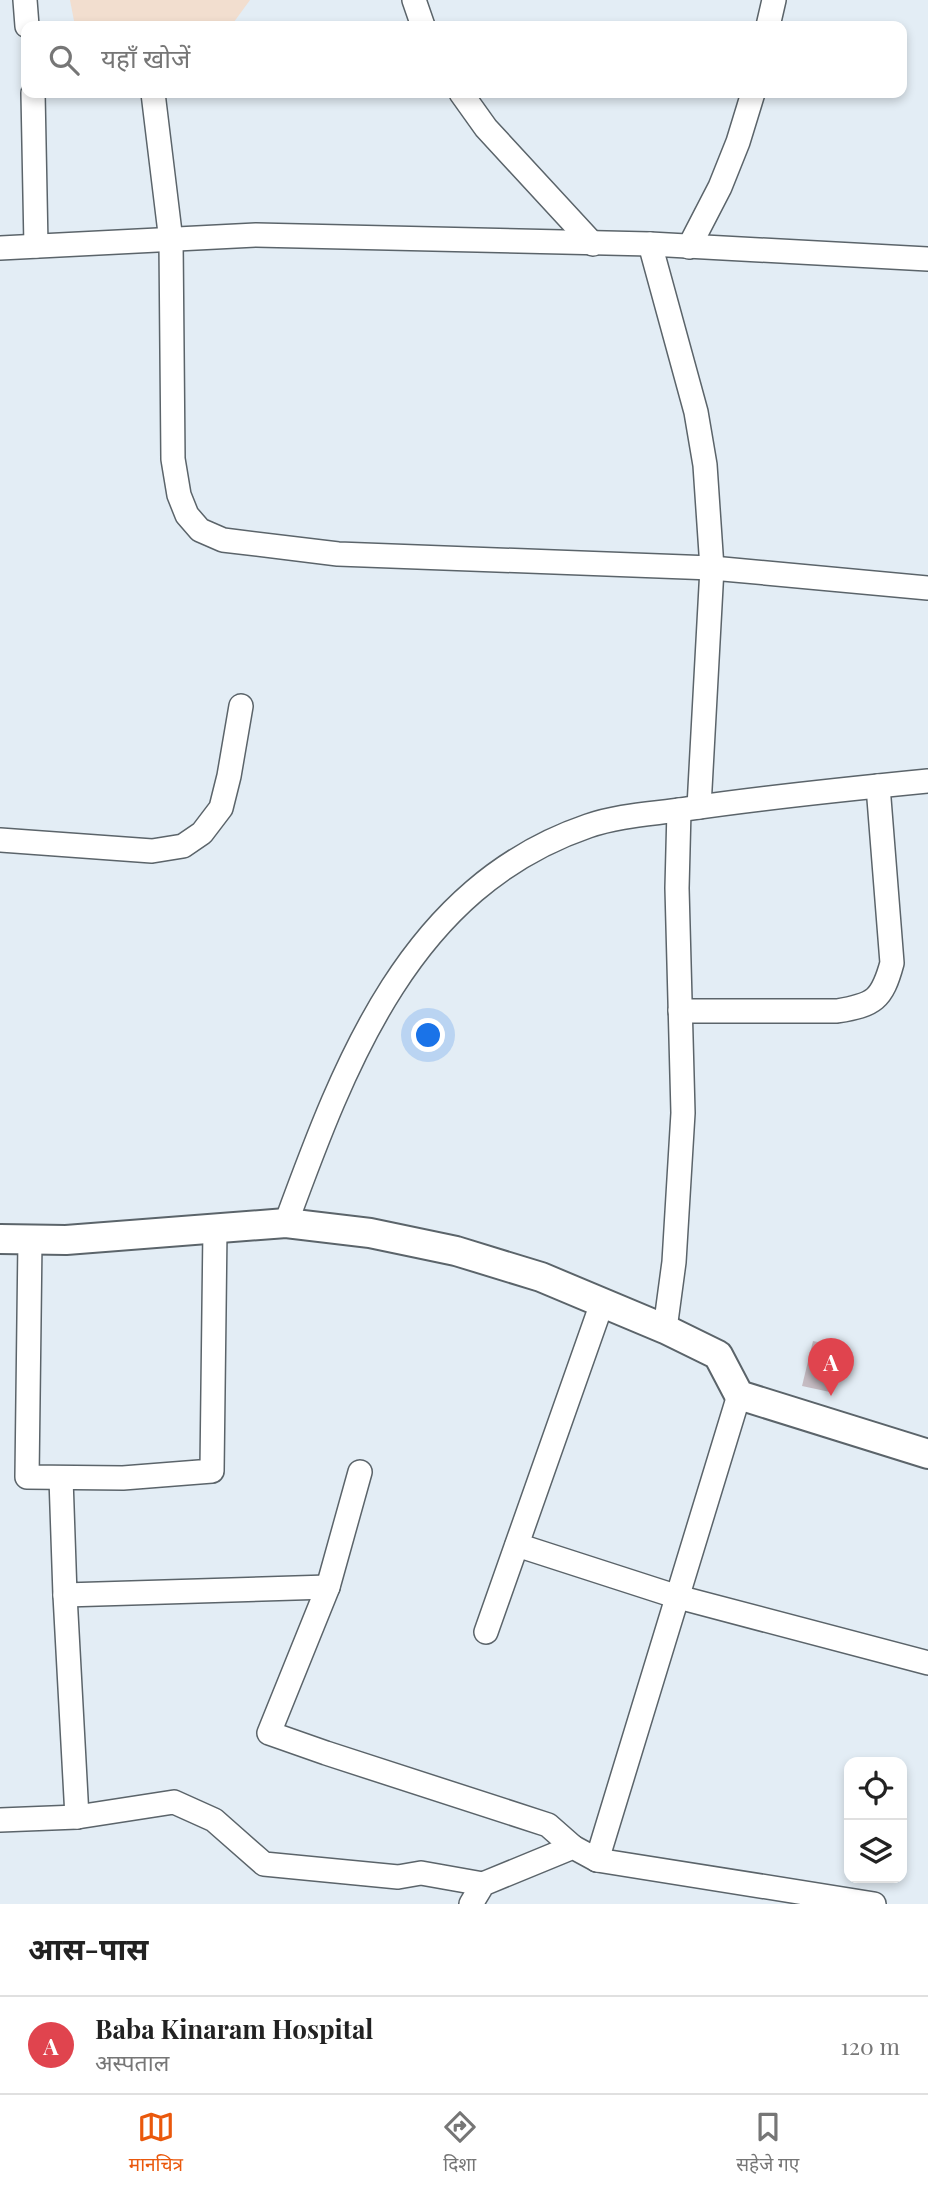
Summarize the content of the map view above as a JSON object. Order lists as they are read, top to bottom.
{
  "page": {
    "search": "यहाँ खोजें",
    "pins": "A",
    "heading": "आस-पास",
    "list": [
      {
        "mark": "A",
        "name": "Baba Kinaram Hospital",
        "note": "अस्पताल",
        "value": "120 m"
      }
    ],
    "nav": ["मानचित्र", "दिशा", "सहेजे गए"]
  }
}
